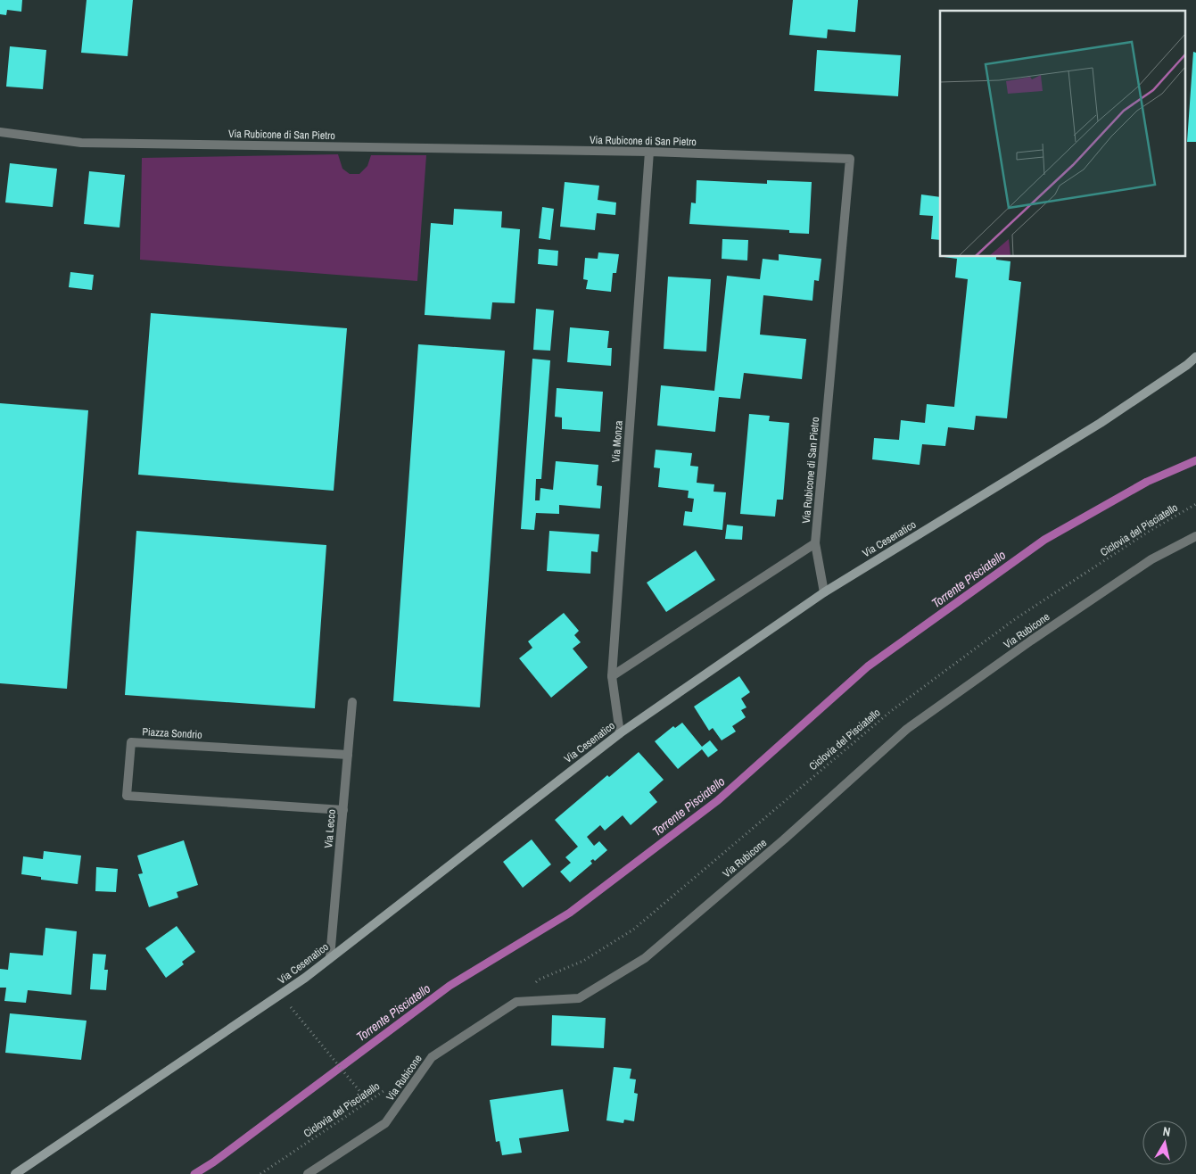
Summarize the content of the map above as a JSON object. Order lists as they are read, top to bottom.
{
  "streets": {
    "main road": ["Via Cesenatico"],
    "street": [
      "Via Rubicone di San Pietro",
      "Via Monza",
      "Via Rubicone",
      "Piazza Sondrio",
      "Via Lecco"
    ],
    "path": ["Ciclovia del Pisciatello"]
  },
  "crossings": [
    ["Via Rubicone di San Pietro", "Via Monza"],
    ["Via Rubicone di San Pietro", "Via Cesenatico"],
    ["Via Monza", "Via Cesenatico"],
    ["Ciclovia del Pisciatello", "Via Rubicone"],
    ["Via Cesenatico", "Via Lecco"],
    ["Piazza Sondrio", "Via Lecco"]
  ],
  "water": ["Torrente Pisciatello"],
  "north": "top"
}
